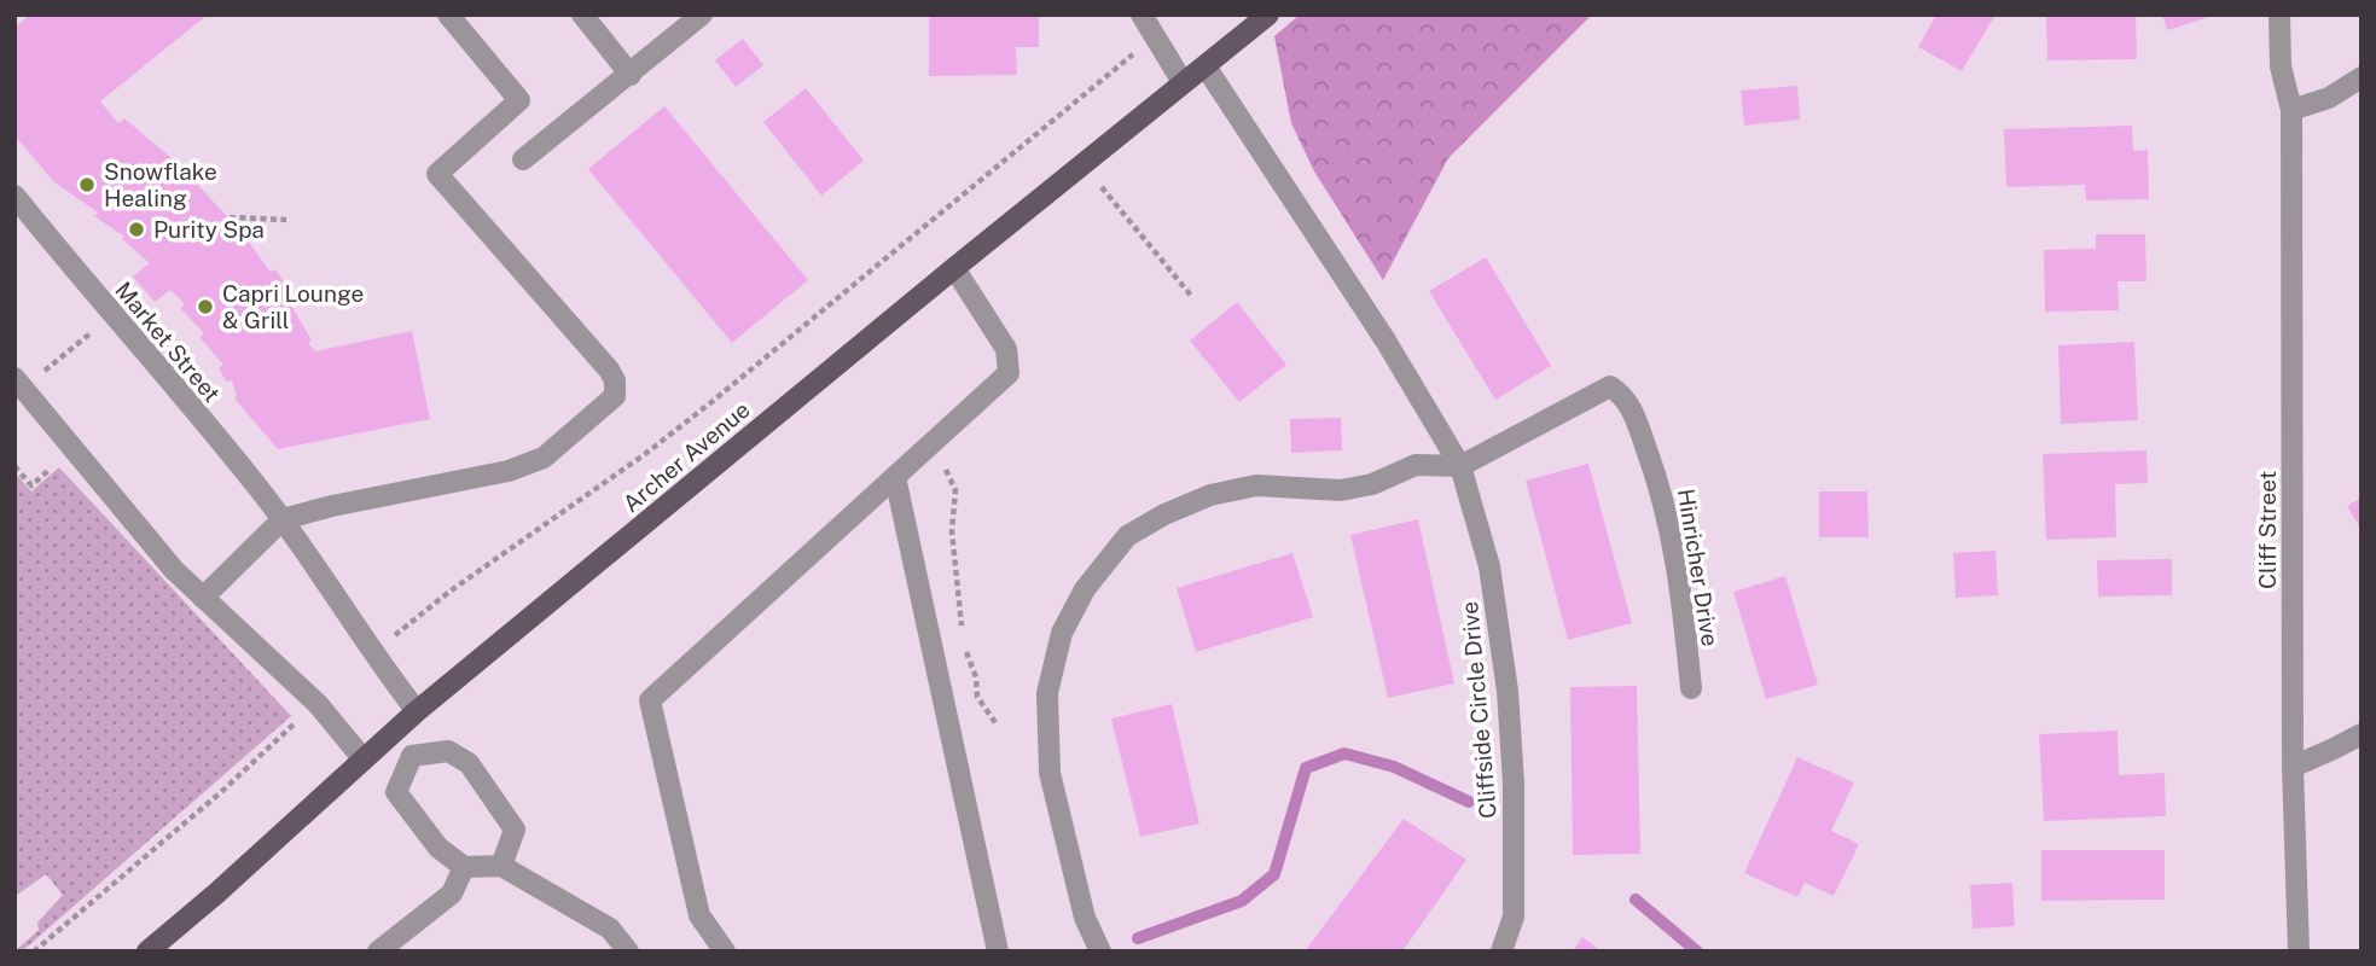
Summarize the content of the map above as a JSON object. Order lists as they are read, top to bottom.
{
  "streets": {
    "main road": ["Archer Avenue"],
    "street": [
      "Market Street",
      "Cliff Street",
      "Hinricher Drive",
      "Cliffside Circle Drive"
    ]
  },
  "crossings": [
    ["Market Street", "Archer Avenue"],
    ["Archer Avenue", "Cliffside Circle Drive"],
    ["Hinricher Drive", "Cliffside Circle Drive"]
  ],
  "places": ["Snowflake Healing", "Purity Spa", "Capri Lounge & Grill"]
}
